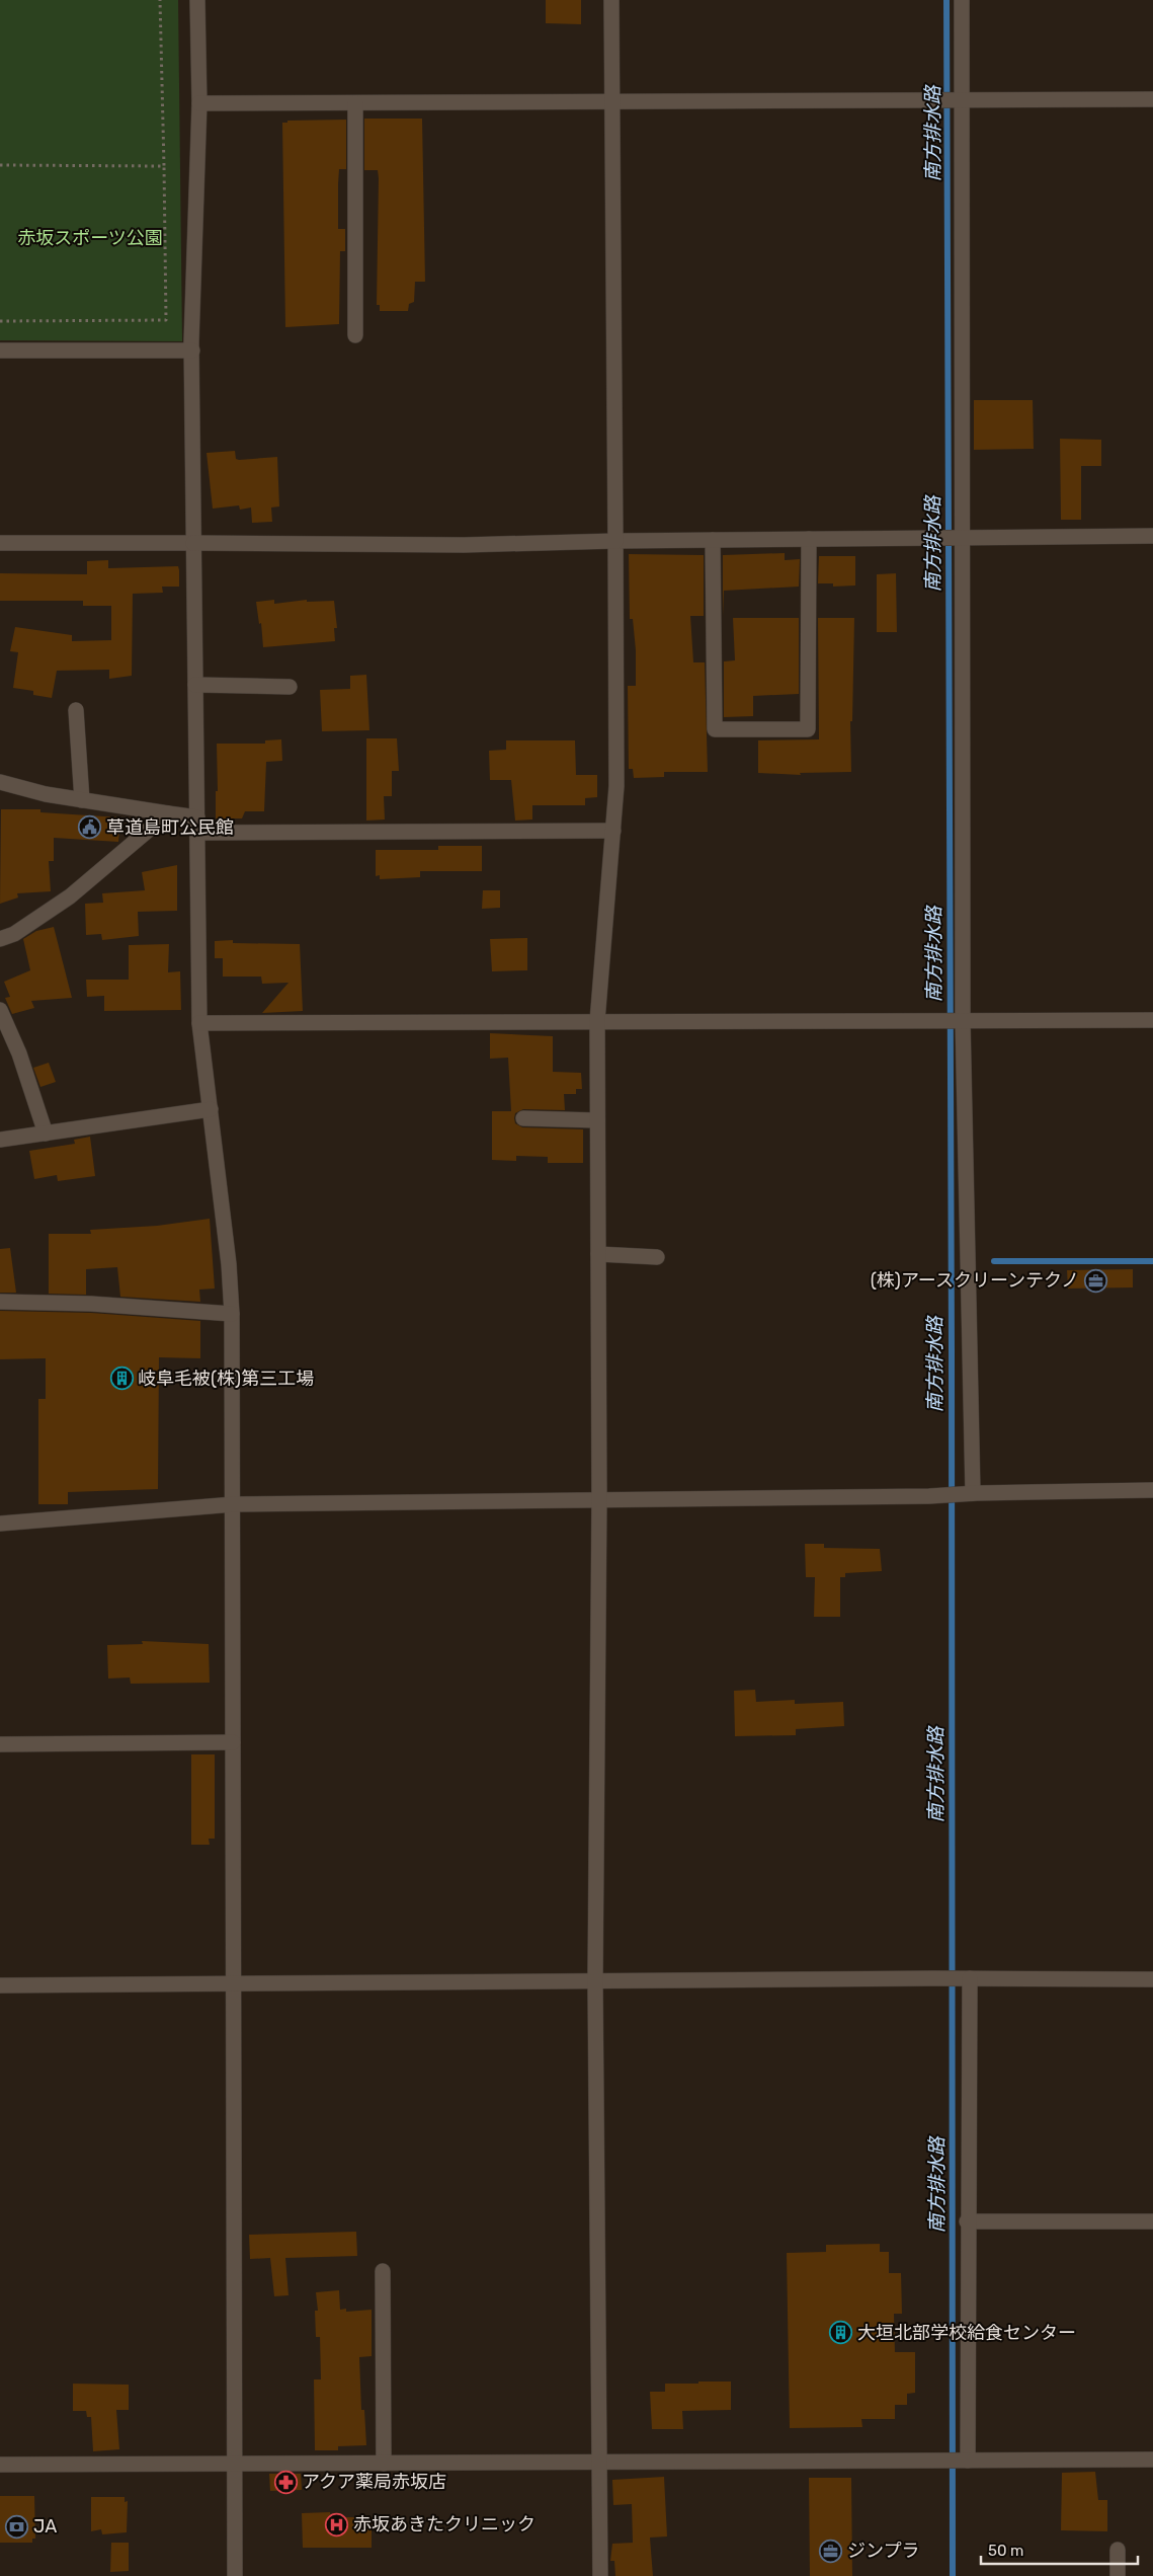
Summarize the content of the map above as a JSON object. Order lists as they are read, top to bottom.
{
  "water": ["南方排水路"],
  "parks": ["赤坂スポーツ公園"],
  "places": {
    "public building": ["草道島町公民館"],
    "office": ["(株)アースクリーンテクノ", "ジンプラ"],
    "building": ["岐阜毛被(株)第三工場", "大垣北部学校給食センター"],
    "pharmacy": ["アクア薬局赤坂店"],
    "hospital": ["赤坂あきたクリニック"],
    "bank": ["JA"]
  },
  "scale_bar": "50 m"
}
